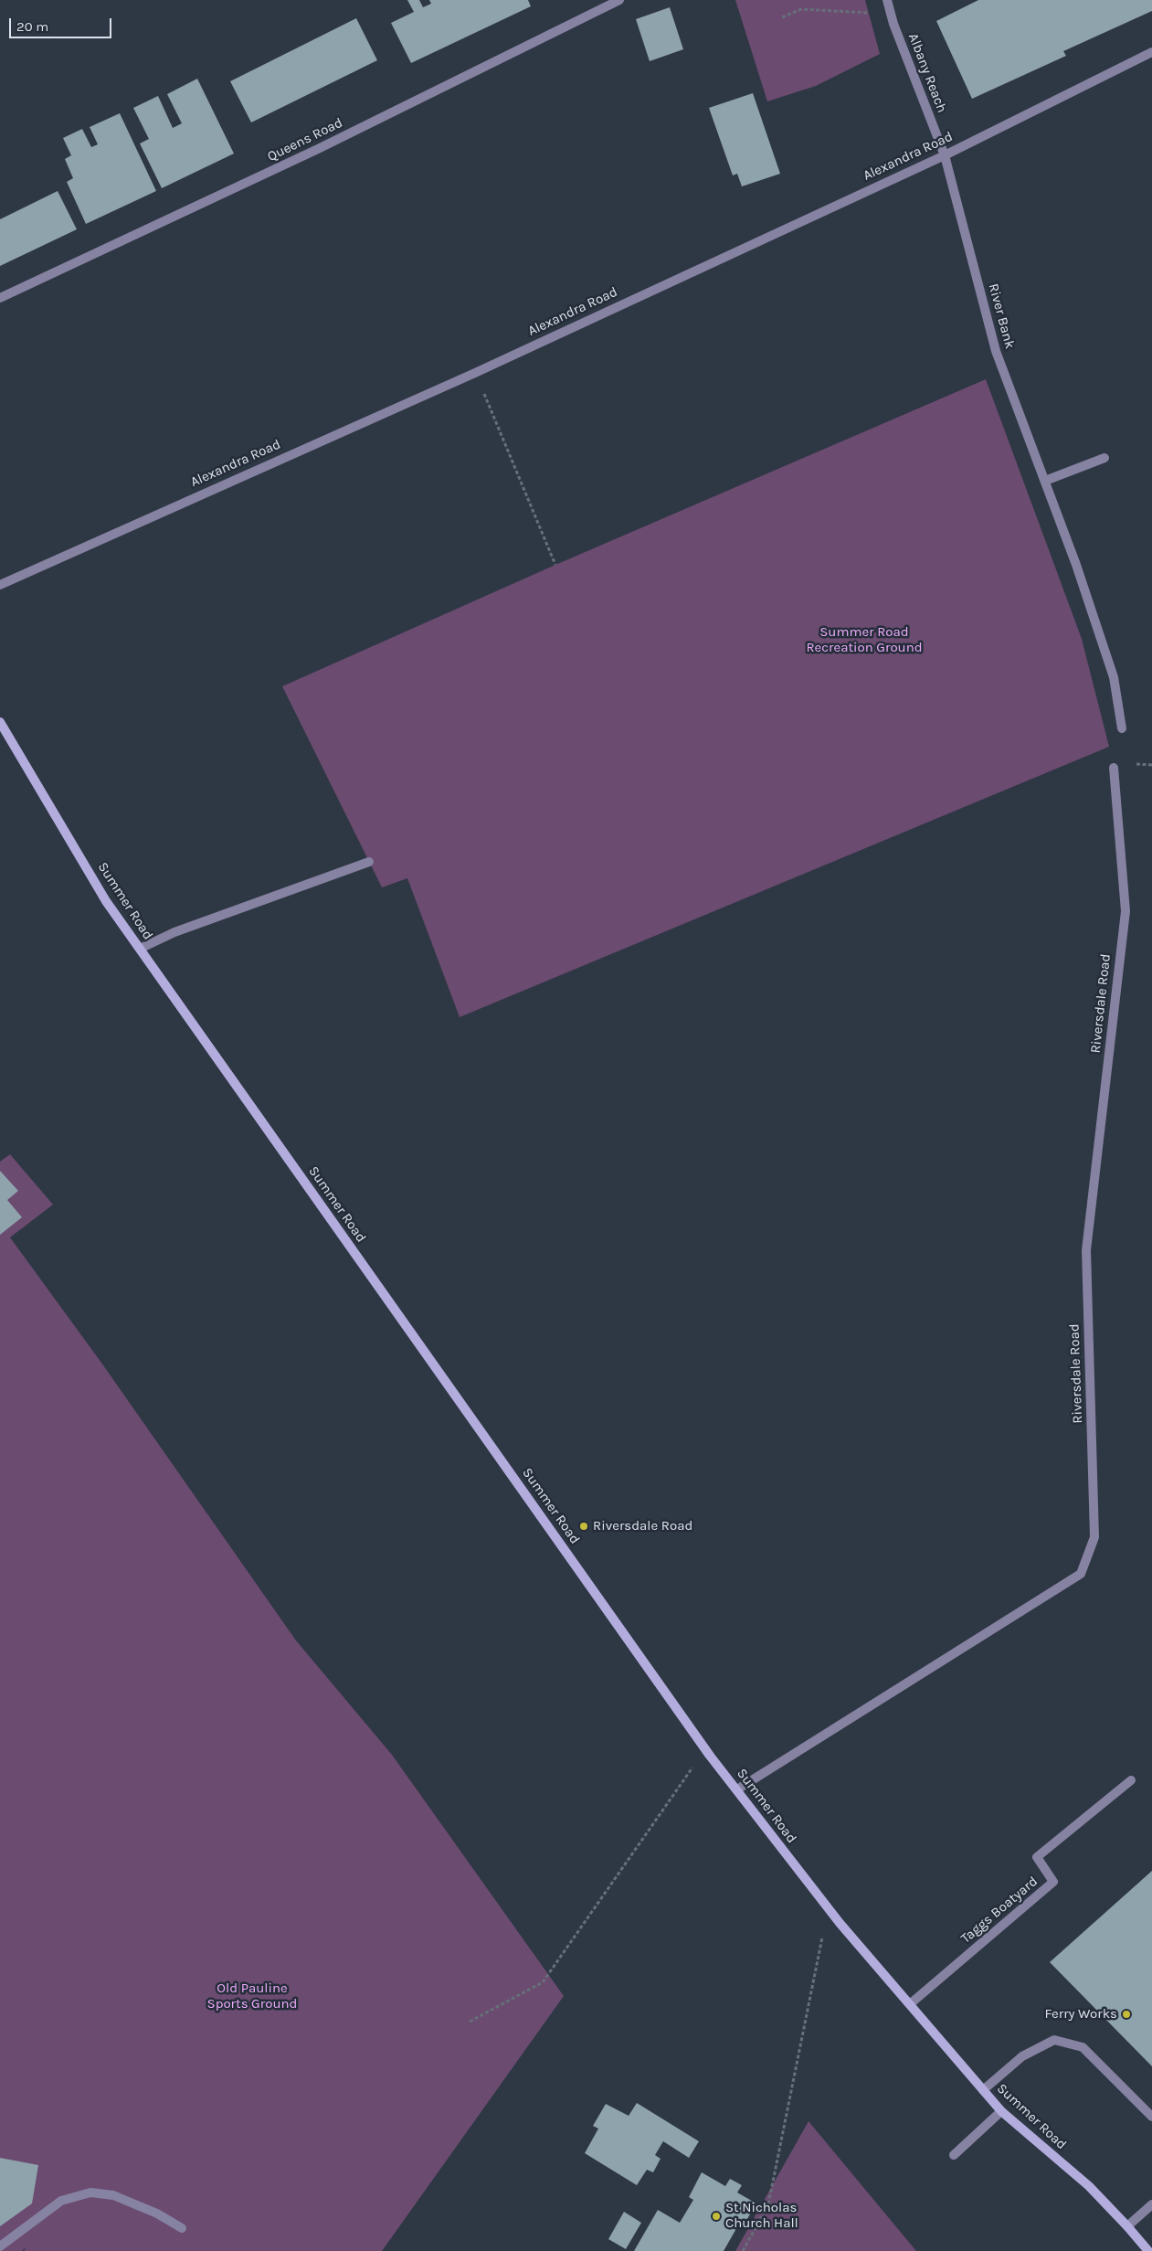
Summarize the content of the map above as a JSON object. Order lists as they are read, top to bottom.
{
  "streets": {
    "street": [
      "Albany Reach",
      "Queens Road",
      "Alexandra Road",
      "River Bank",
      "Summer Road",
      "Riversdale Road",
      "Taggs Boatyard"
    ]
  },
  "crossings": [
    ["Albany Reach", "Alexandra Road"],
    ["Albany Reach", "River Bank"],
    ["Alexandra Road", "River Bank"],
    ["Summer Road", "Riversdale Road"],
    ["Summer Road", "Taggs Boatyard"]
  ],
  "parks": ["Summer Road Recreation Ground", "Old Pauline Sports Ground"],
  "places": ["Riversdale Road", "Ferry Works", "St Nicholas Church Hall"],
  "scale_bar": "20 m"
}
